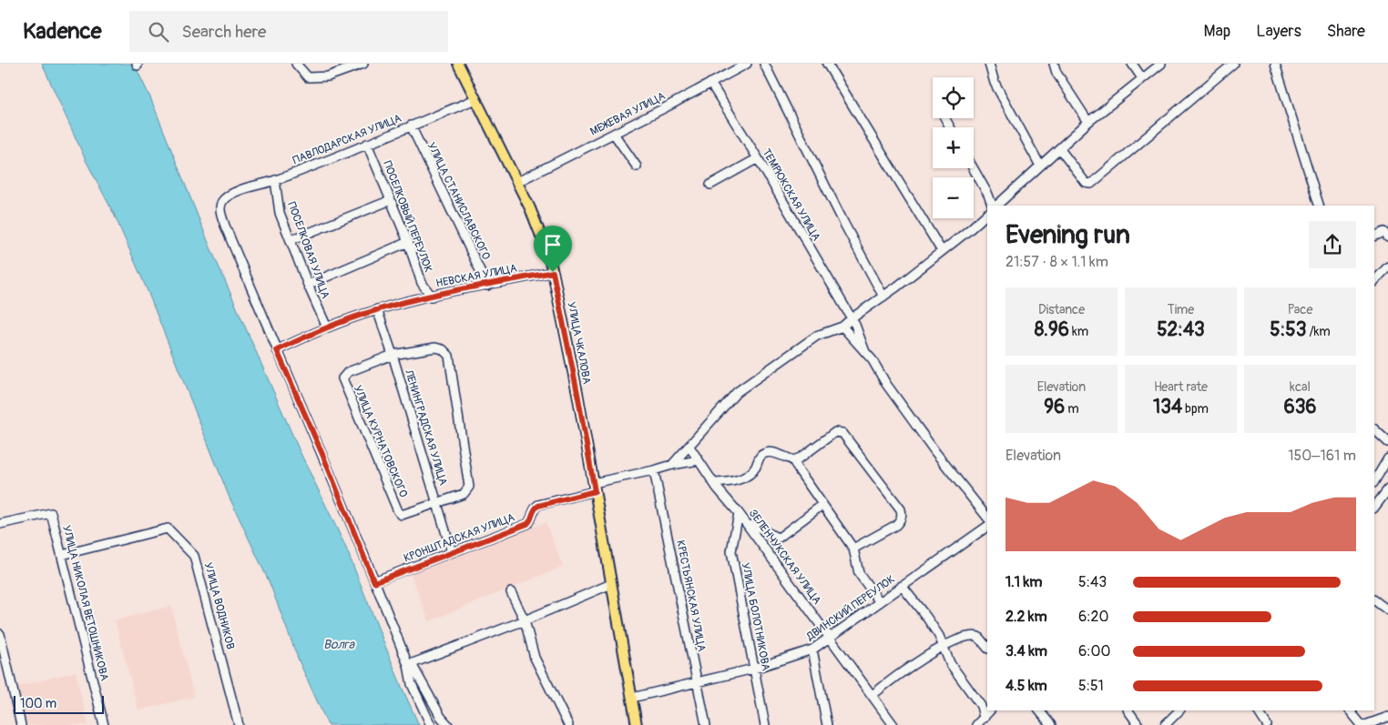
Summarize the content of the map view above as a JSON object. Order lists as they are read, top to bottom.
{
  "streets": {
    "main road": ["УЛИЦА ЧКАЛОВА"],
    "street": [
      "МЕЖЕВАЯ УЛИЦА",
      "ПАВЛОДАРСКАЯ УЛИЦА",
      "ТЕМРЮКСКАЯ УЛИЦА",
      "УЛИЦА СТАНИСЛАВСКОГО",
      "ПОСЕЛКОВЫЙ ПЕРЕУЛОК",
      "ПОСЕЛКОВАЯ УЛИЦА",
      "НЕВСКАЯ УЛИЦА",
      "ЛЕНИНГРАДСКАЯ УЛИЦА",
      "УЛИЦА КУРНАТОВСКОГО",
      "КРОНШТАДСКАЯ УЛИЦА",
      "ЗЕЛЕНЧУКСКАЯ УЛИЦА",
      "КРЕСТЬЯНСКАЯ УЛИЦА",
      "УЛИЦА НИКОЛАЯ ВЕТОШНИКОВА",
      "УЛИЦА ВОДНИКОВ",
      "ДВИНСКИЙ ПЕРЕУЛОК",
      "УЛИЦА БОЛОТНИКОВА"
    ]
  },
  "crossings": [
    ["МЕЖЕВАЯ УЛИЦА", "ТЕМРЮКСКАЯ УЛИЦА"],
    ["МЕЖЕВАЯ УЛИЦА", "УЛИЦА ЧКАЛОВА"],
    ["ПАВЛОДАРСКАЯ УЛИЦА", "УЛИЦА СТАНИСЛАВСКОГО"],
    ["ПАВЛОДАРСКАЯ УЛИЦА", "ПОСЕЛКОВЫЙ ПЕРЕУЛОК"],
    ["ПАВЛОДАРСКАЯ УЛИЦА", "ПОСЕЛКОВАЯ УЛИЦА"],
    ["ПАВЛОДАРСКАЯ УЛИЦА", "НЕВСКАЯ УЛИЦА"],
    ["ПАВЛОДАРСКАЯ УЛИЦА", "УЛИЦА ЧКАЛОВА"],
    ["УЛИЦА СТАНИСЛАВСКОГО", "НЕВСКАЯ УЛИЦА"],
    ["ПОСЕЛКОВЫЙ ПЕРЕУЛОК", "НЕВСКАЯ УЛИЦА"],
    ["ПОСЕЛКОВАЯ УЛИЦА", "НЕВСКАЯ УЛИЦА"],
    ["НЕВСКАЯ УЛИЦА", "УЛИЦА ЧКАЛОВА"],
    ["НЕВСКАЯ УЛИЦА", "ЛЕНИНГРАДСКАЯ УЛИЦА"],
    ["УЛИЦА ЧКАЛОВА", "КРОНШТАДСКАЯ УЛИЦА"],
    ["УЛИЦА ЧКАЛОВА", "ДВИНСКИЙ ПЕРЕУЛОК"],
    ["ЛЕНИНГРАДСКАЯ УЛИЦА", "УЛИЦА КУРНАТОВСКОГО"],
    ["ЛЕНИНГРАДСКАЯ УЛИЦА", "КРОНШТАДСКАЯ УЛИЦА"],
    ["КРОНШТАДСКАЯ УЛИЦА", "КРЕСТЬЯНСКАЯ УЛИЦА"],
    ["ЗЕЛЕНЧУКСКАЯ УЛИЦА", "ДВИНСКИЙ ПЕРЕУЛОК"],
    ["ЗЕЛЕНЧУКСКАЯ УЛИЦА", "УЛИЦА БОЛОТНИКОВА"],
    ["КРЕСТЬЯНСКАЯ УЛИЦА", "ДВИНСКИЙ ПЕРЕУЛОК"],
    ["УЛИЦА НИКОЛАЯ ВЕТОШНИКОВА", "УЛИЦА ВОДНИКОВ"],
    ["ДВИНСКИЙ ПЕРЕУЛОК", "УЛИЦА БОЛОТНИКОВА"]
  ],
  "water": ["Волга"],
  "scale_bar": "100 m",
  "page": {
    "header": "Kadence",
    "search": "Search here",
    "nav": ["Map", "Layers", "Share"],
    "map_buttons": ["+", "−"],
    "heading": ["Evening run", "21:57 · 8 × 1.1 km"],
    "stats": [
      ["Distance", "8.96 km"],
      ["Time", "52:43"],
      ["Pace", "5:53 /km"],
      ["Elevation", "96 m"],
      ["Heart rate", "134 bpm"],
      ["kcal", "636"]
    ],
    "chart": ["Elevation", "150–161 m"],
    "list": [
      {
        "name": "1.1 km",
        "note": "5:43"
      },
      {
        "name": "2.2 km",
        "note": "6:20"
      },
      {
        "name": "3.4 km",
        "note": "6:00"
      },
      {
        "name": "4.5 km",
        "note": "5:51"
      }
    ],
    "scale": "100 m"
  }
}
